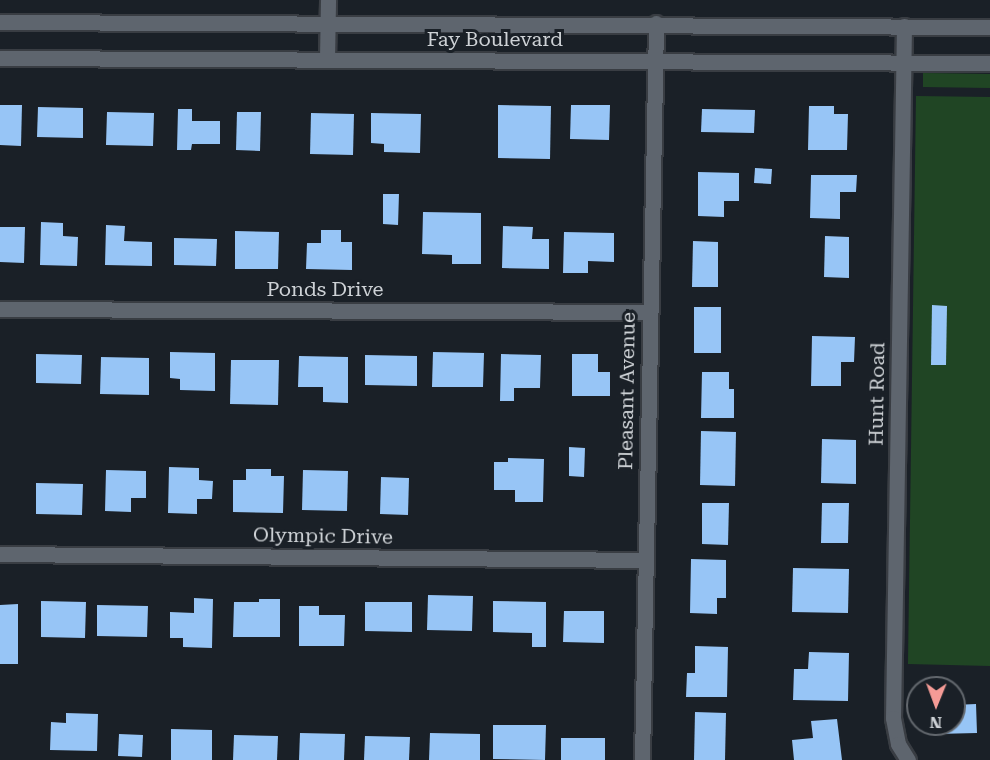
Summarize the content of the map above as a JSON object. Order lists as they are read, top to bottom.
{
  "streets": {
    "street": [
      "Fay Boulevard",
      "Ponds Drive",
      "Pleasant Avenue",
      "Hunt Road",
      "Olympic Drive"
    ]
  },
  "crossings": [
    ["Fay Boulevard", "Pleasant Avenue"],
    ["Fay Boulevard", "Hunt Road"],
    ["Ponds Drive", "Pleasant Avenue"],
    ["Pleasant Avenue", "Olympic Drive"]
  ],
  "north": "bottom"
}
